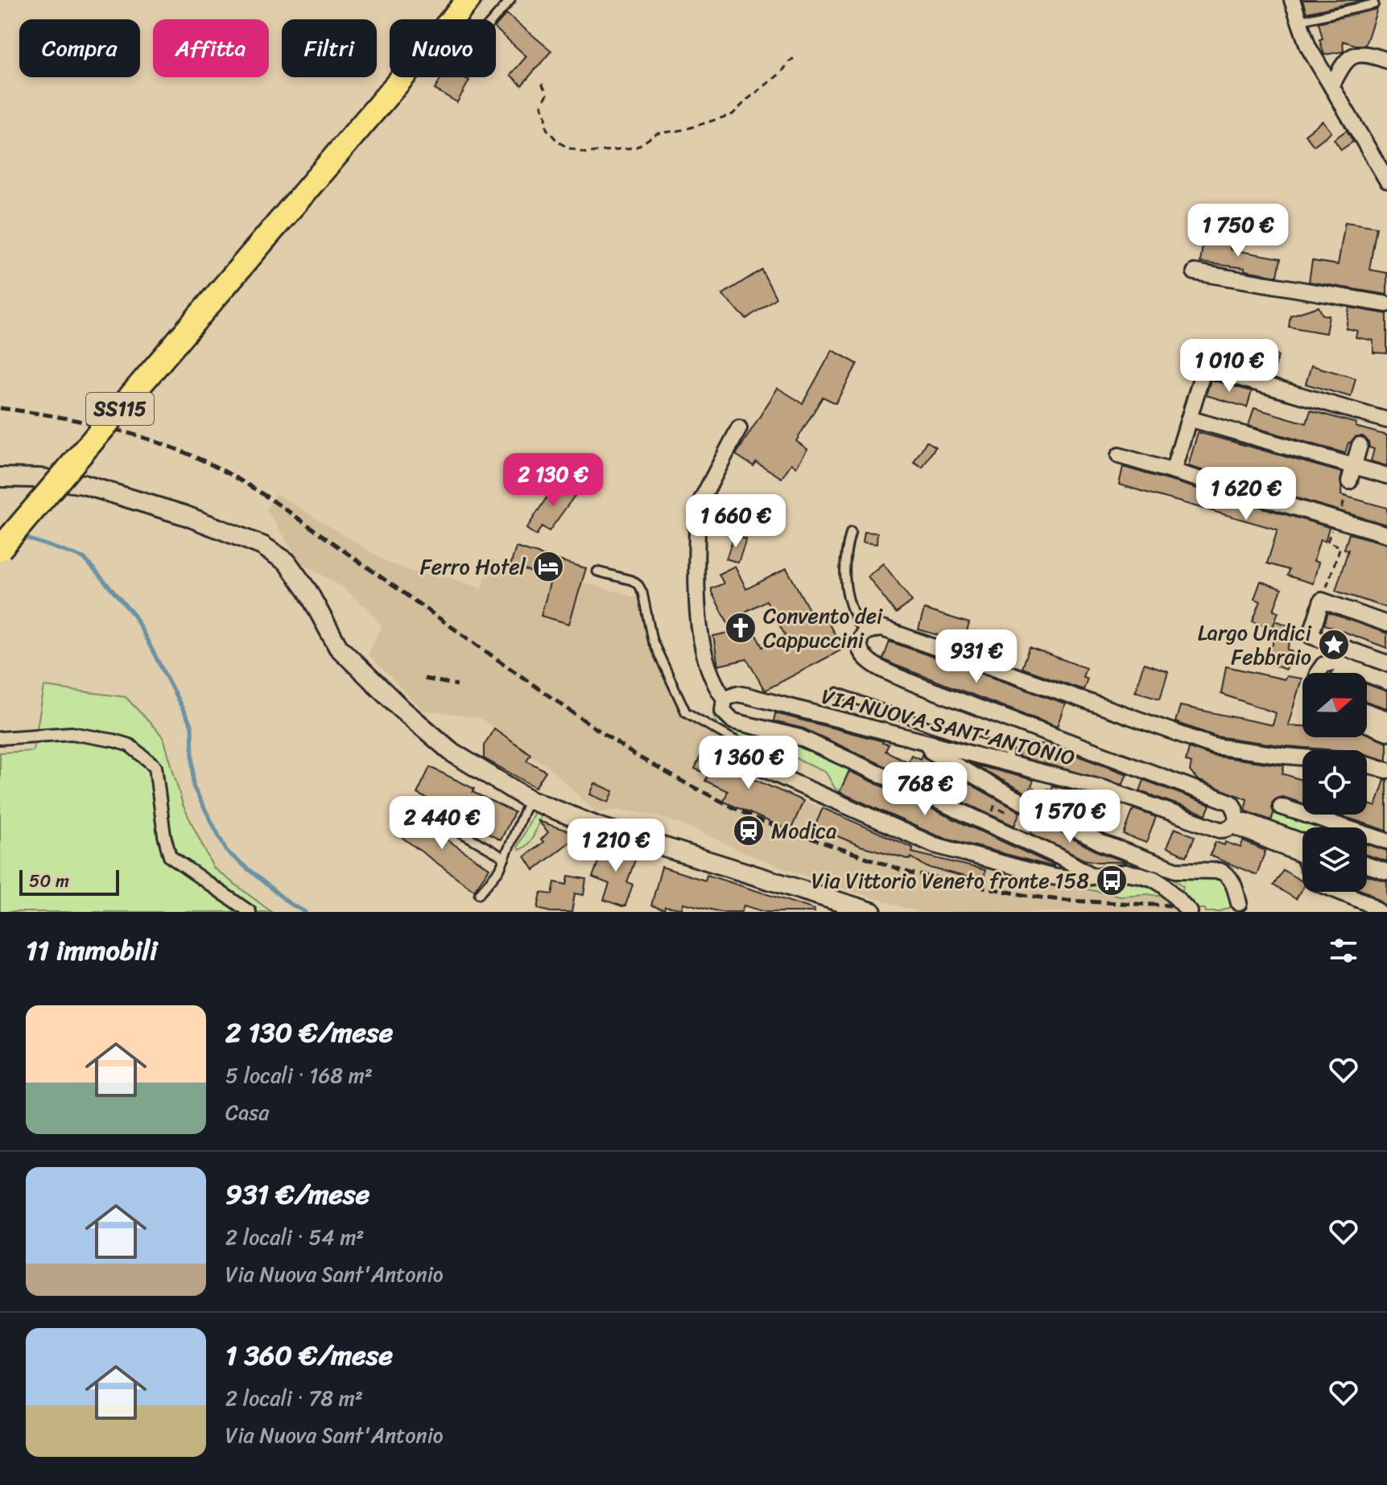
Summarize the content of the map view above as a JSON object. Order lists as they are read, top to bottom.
{
  "streets": {
    "main road": ["SS115"],
    "street": ["VIA NUOVA SANT'ANTONIO"]
  },
  "places": {
    "hotel": ["Ferro Hotel"],
    "church": ["Convento dei Cappuccini"],
    "place": ["Largo Undici Febbraio"],
    "station": ["Modica"],
    "bus stop": ["Via Vittorio Veneto fronte 158"]
  },
  "scale_bar": "50 m",
  "north": "right",
  "page": {
    "chip": [
      "Compra",
      "Affitta",
      "Filtri",
      "Nuovo"
    ],
    "price": [
      "1 750 €",
      "1 010 €",
      "2 130 €",
      "1 620 €",
      "1 660 €",
      "931 €",
      "1 360 €",
      "768 €",
      "1 570 €",
      "2 440 €",
      "1 210 €"
    ],
    "scale": "50 m",
    "heading": "11 immobili",
    "list": [
      {
        "name": "2 130 €/mese",
        "note": "5 locali · 168 m² · Casa"
      },
      {
        "name": "931 €/mese",
        "note": "2 locali · 54 m² · Via Nuova Sant'Antonio"
      },
      {
        "name": "1 360 €/mese",
        "note": "2 locali · 78 m² · Via Nuova Sant'Antonio"
      }
    ]
  }
}
